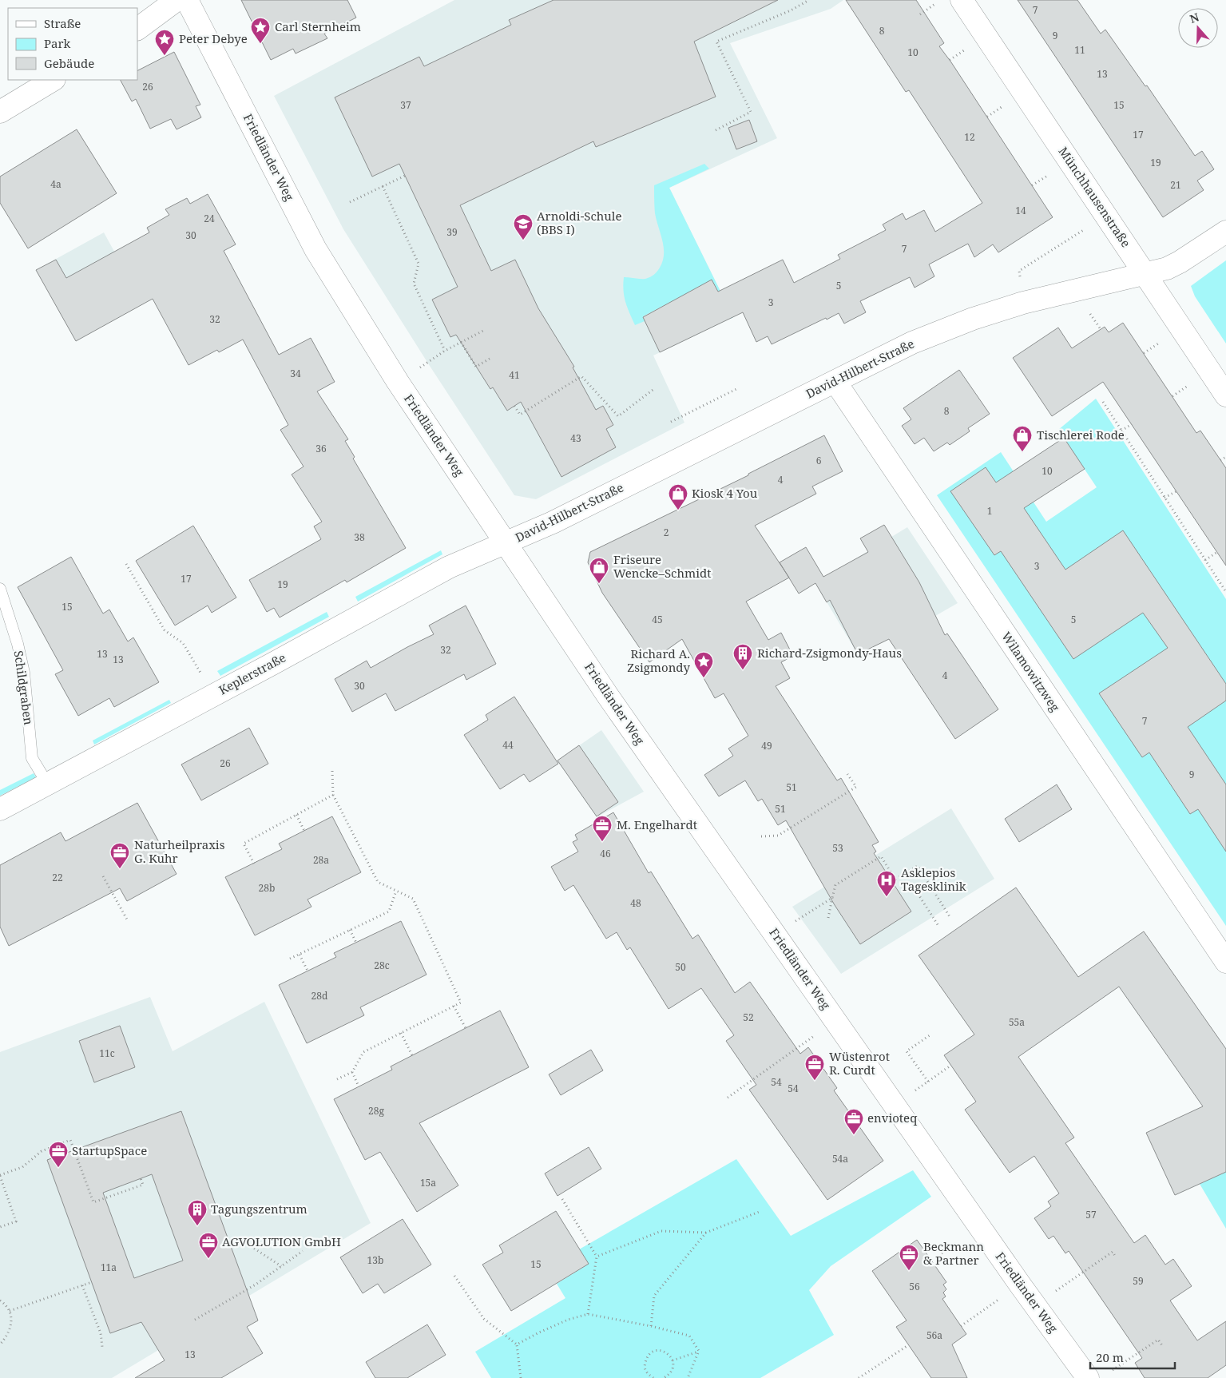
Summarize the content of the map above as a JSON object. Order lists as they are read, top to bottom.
{
  "streets": {
    "street": [
      "Friedländer Weg",
      "Münchhausenstraße",
      "David-Hilbert-Straße",
      "Wilamowitzweg",
      "Keplerstraße"
    ],
    "lane": ["Schildgraben"]
  },
  "crossings": [
    ["Friedländer Weg", "David-Hilbert-Straße"],
    ["Friedländer Weg", "Keplerstraße"],
    ["Münchhausenstraße", "David-Hilbert-Straße"],
    ["David-Hilbert-Straße", "Wilamowitzweg"],
    ["David-Hilbert-Straße", "Keplerstraße"],
    ["Keplerstraße", "Schildgraben"]
  ],
  "places": {
    "place": ["Carl Sternheim", "Peter Debye", "Richard A. Zsigmondy"],
    "school or university": ["Arnoldi-Schule (BBS I)"],
    "shop": ["Tischlerei Rode", "Kiosk 4 You", "Friseure Wencke–Schmidt"],
    "building": ["Richard-Zsigmondy-Haus", "Tagungszentrum"],
    "office": [
      "M. Engelhardt",
      "Naturheilpraxis G. Kuhr",
      "Wüstenrot R. Curdt",
      "envioteq",
      "StartupSpace",
      "AGVOLUTION GmbH",
      "Beckmann & Partner"
    ],
    "hospital": ["Asklepios Tagesklinik"]
  },
  "house_numbers": [
    "7",
    "8",
    "9",
    "11",
    "10",
    "13",
    "26",
    "37",
    "15",
    "17",
    "12",
    "19",
    "4a",
    "21",
    "14",
    "24",
    "39",
    "30",
    "7",
    "5",
    "3",
    "32",
    "34",
    "41",
    "8",
    "43",
    "36",
    "6",
    "10",
    "4",
    "1",
    "2",
    "38",
    "3",
    "17",
    "19",
    "15",
    "45",
    "5",
    "32",
    "13",
    "13",
    "4",
    "30",
    "7",
    "44",
    "49",
    "26",
    "9",
    "51",
    "51",
    "53",
    "46",
    "28a",
    "22",
    "28b",
    "48",
    "28c",
    "50",
    "28d",
    "52",
    "55a",
    "11c",
    "54",
    "54",
    "28g",
    "54a",
    "15a",
    "57",
    "13b",
    "15",
    "11a",
    "59",
    "56",
    "56a",
    "13"
  ],
  "legend": ["Straße", "Park", "Gebäude"],
  "scale_bar": "20 m",
  "north": "top"
}
